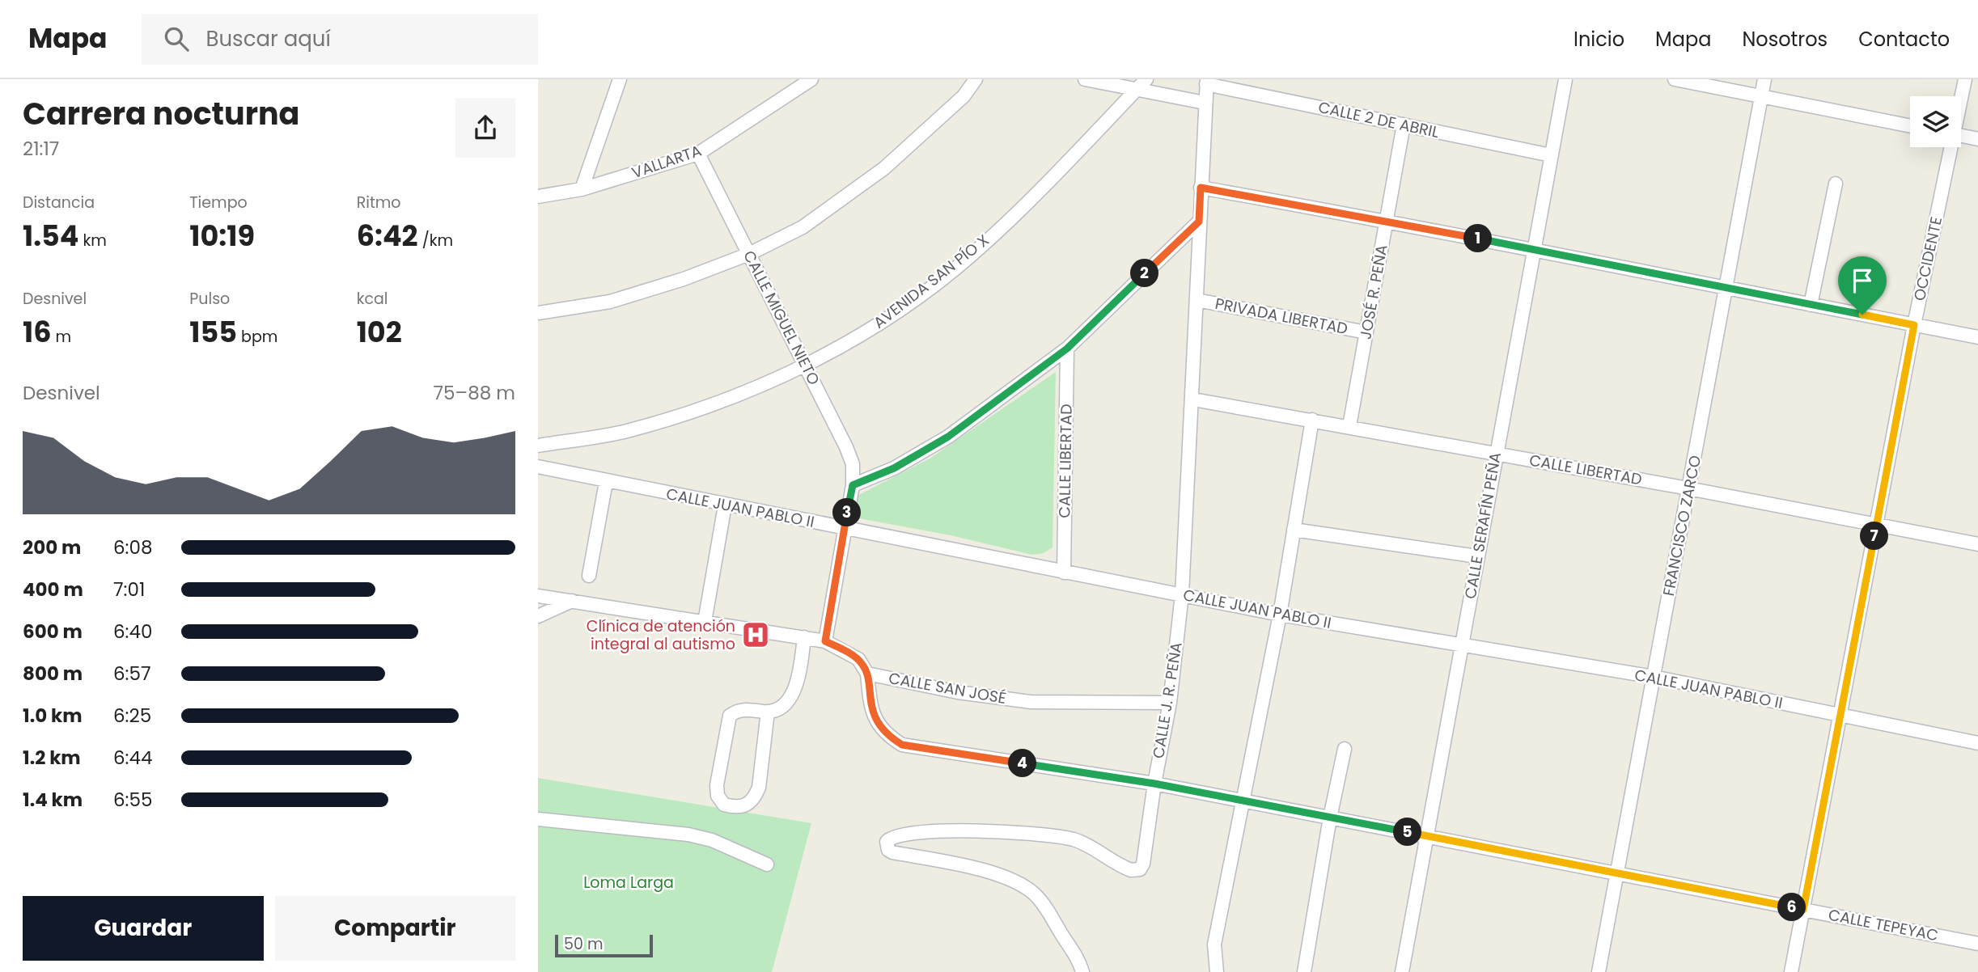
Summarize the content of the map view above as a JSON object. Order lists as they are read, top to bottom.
{
  "streets": {
    "street": [
      "CALLE 2 DE ABRIL",
      "VALLARTA",
      "OCCIDENTE",
      "AVENIDA SAN PÍO X",
      "JOSÉ R. PEÑA",
      "PRIVADA LIBERTAD",
      "CALLE MIGUEL NIETO",
      "CALLE LIBERTAD",
      "CALLE JUAN PABLO II",
      "CALLE SERAFÍN PEÑA",
      "FRANCISCO ZARCO",
      "CALLE SAN JOSÉ",
      "CALLE J. R. PEÑA",
      "CALLE TEPEYAC"
    ]
  },
  "crossings": [
    ["CALLE 2 DE ABRIL", "JOSÉ R. PEÑA"],
    ["CALLE 2 DE ABRIL", "CALLE SERAFÍN PEÑA"],
    ["CALLE 2 DE ABRIL", "CALLE J. R. PEÑA"],
    ["VALLARTA", "CALLE MIGUEL NIETO"],
    ["OCCIDENTE", "CALLE LIBERTAD"],
    ["OCCIDENTE", "CALLE JUAN PABLO II"],
    ["OCCIDENTE", "CALLE TEPEYAC"],
    ["AVENIDA SAN PÍO X", "CALLE MIGUEL NIETO"],
    ["JOSÉ R. PEÑA", "PRIVADA LIBERTAD"],
    ["JOSÉ R. PEÑA", "CALLE LIBERTAD"],
    ["PRIVADA LIBERTAD", "CALLE J. R. PEÑA"],
    ["CALLE MIGUEL NIETO", "CALLE JUAN PABLO II"],
    ["CALLE MIGUEL NIETO", "CALLE SAN JOSÉ"],
    ["CALLE LIBERTAD", "CALLE JUAN PABLO II"],
    ["CALLE LIBERTAD", "CALLE SERAFÍN PEÑA"],
    ["CALLE LIBERTAD", "FRANCISCO ZARCO"],
    ["CALLE LIBERTAD", "CALLE J. R. PEÑA"],
    ["CALLE JUAN PABLO II", "CALLE SERAFÍN PEÑA"],
    ["CALLE JUAN PABLO II", "FRANCISCO ZARCO"],
    ["CALLE JUAN PABLO II", "CALLE J. R. PEÑA"],
    ["CALLE SERAFÍN PEÑA", "CALLE TEPEYAC"],
    ["FRANCISCO ZARCO", "CALLE TEPEYAC"],
    ["CALLE SAN JOSÉ", "CALLE J. R. PEÑA"],
    ["CALLE SAN JOSÉ", "CALLE TEPEYAC"],
    ["CALLE J. R. PEÑA", "CALLE TEPEYAC"]
  ],
  "parks": ["Loma Larga"],
  "places": {
    "hospital": ["Clínica de atención integral al autismo"]
  },
  "scale_bar": "50 m",
  "page": {
    "header": "Mapa",
    "search": "Buscar aquí",
    "nav": [
      "Inicio",
      "Mapa",
      "Nosotros",
      "Contacto"
    ],
    "heading": ["Carrera nocturna", "21:17"],
    "stats": [
      ["Distancia", "1.54 km"],
      ["Tiempo", "10:19"],
      ["Ritmo", "6:42 /km"],
      ["Desnivel", "16 m"],
      ["Pulso", "155 bpm"],
      ["kcal", "102"]
    ],
    "pins": [
      "1",
      "2",
      "3",
      "7",
      "4",
      "5",
      "6"
    ],
    "chart": ["Desnivel", "75–88 m"],
    "list": [
      {
        "name": "200 m",
        "note": "6:08"
      },
      {
        "name": "400 m",
        "note": "7:01"
      },
      {
        "name": "600 m",
        "note": "6:40"
      },
      {
        "name": "800 m",
        "note": "6:57"
      },
      {
        "name": "1.0 km",
        "note": "6:25"
      },
      {
        "name": "1.2 km",
        "note": "6:44"
      },
      {
        "name": "1.4 km",
        "note": "6:55"
      }
    ],
    "buttons": ["Guardar", "Compartir"],
    "scale": "50 m"
  }
}
